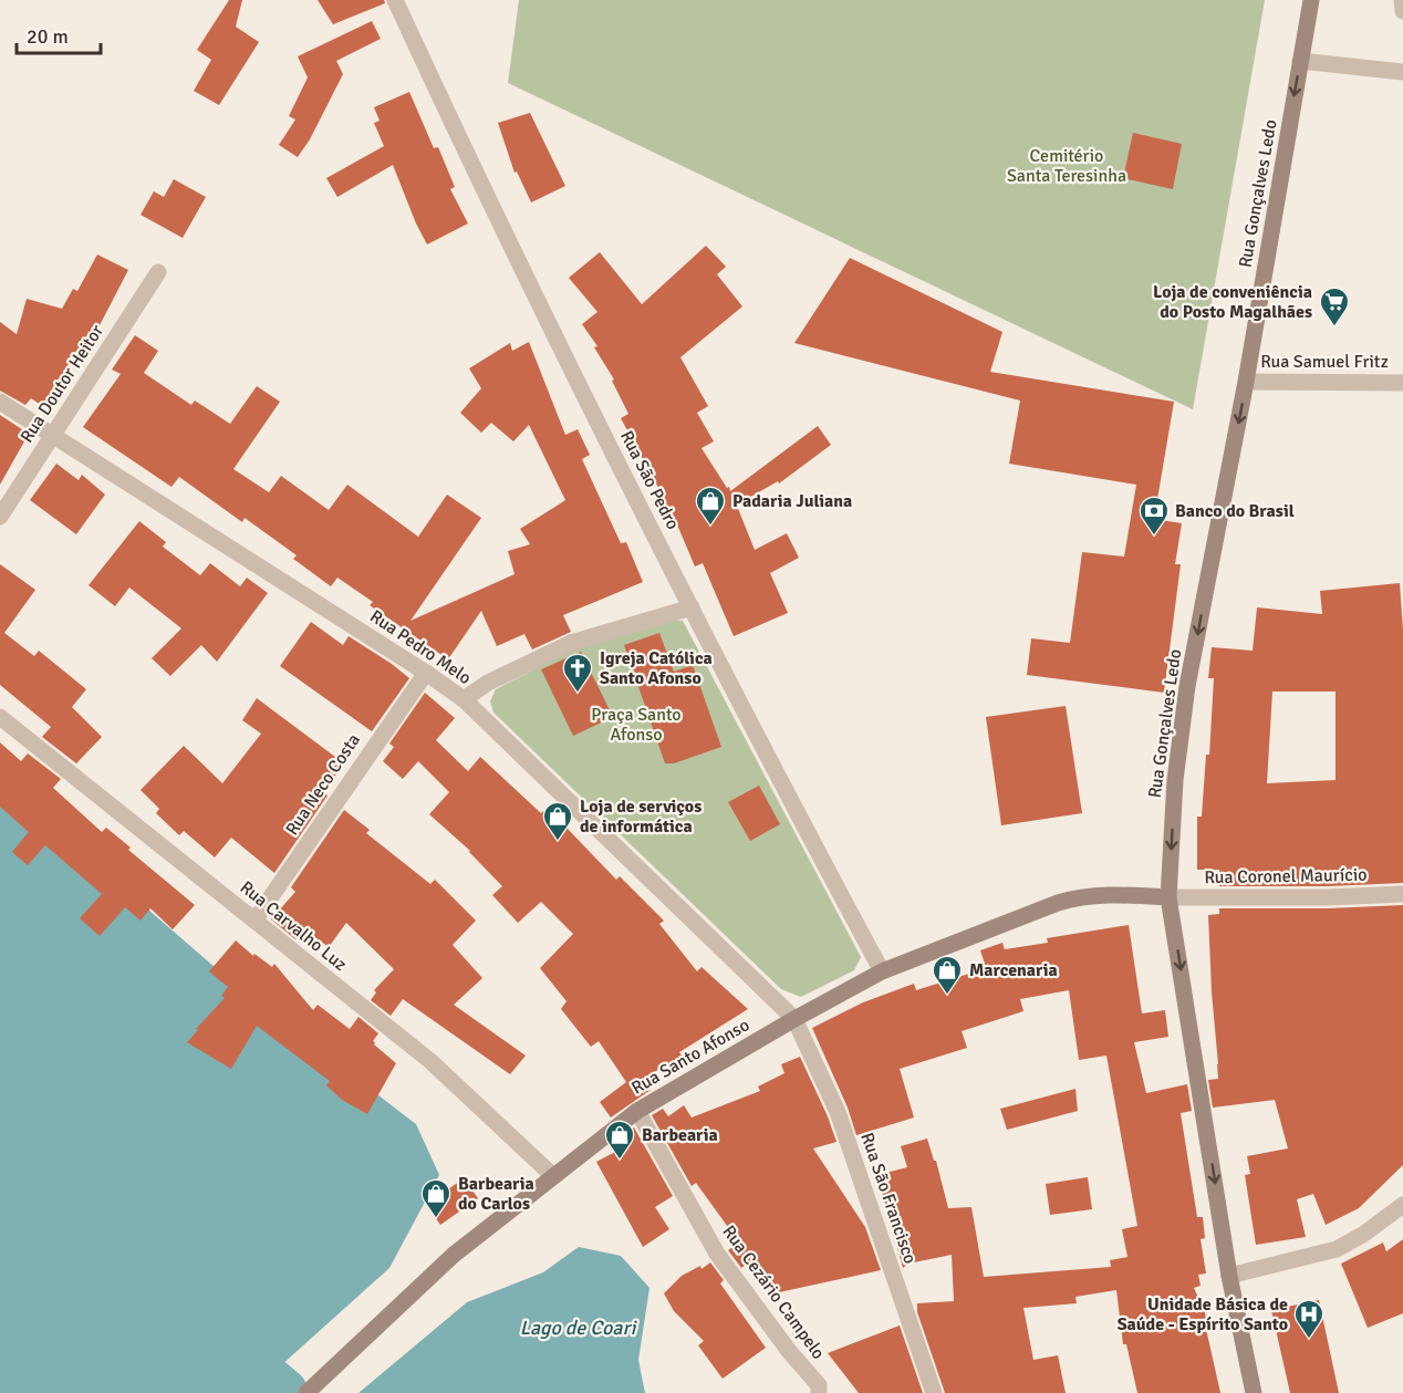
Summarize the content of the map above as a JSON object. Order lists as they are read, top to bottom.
{
  "streets": {
    "main road": ["Rua Gonçalves Ledo", "Rua Santo Afonso"],
    "street": [
      "Rua Samuel Fritz",
      "Rua Doutor Heitor",
      "Rua São Pedro",
      "Rua Pedro Melo",
      "Rua Neco Costa",
      "Rua Coronel Maurício",
      "Rua Carvalho Luz",
      "Rua São Francisco",
      "Rua Cezário Campelo"
    ]
  },
  "crossings": [
    ["Rua Gonçalves Ledo", "Rua Samuel Fritz"],
    ["Rua Gonçalves Ledo", "Rua Coronel Maurício"],
    ["Rua Gonçalves Ledo", "Rua Santo Afonso"],
    ["Rua Doutor Heitor", "Rua Pedro Melo"],
    ["Rua São Pedro", "Rua Santo Afonso"],
    ["Rua Pedro Melo", "Rua Neco Costa"],
    ["Rua Pedro Melo", "Rua Santo Afonso"],
    ["Rua Pedro Melo", "Rua São Francisco"],
    ["Rua Neco Costa", "Rua Carvalho Luz"],
    ["Rua Coronel Maurício", "Rua Santo Afonso"],
    ["Rua Carvalho Luz", "Rua Santo Afonso"],
    ["Rua Santo Afonso", "Rua São Francisco"],
    ["Rua Santo Afonso", "Rua Cezário Campelo"]
  ],
  "one_way": ["Rua Gonçalves Ledo"],
  "water": ["Lago de Coari"],
  "parks": ["Cemitério Santa Teresinha", "Praça Santo Afonso"],
  "places": {
    "supermarket": ["Loja de conveniência do Posto Magalhães"],
    "shop": [
      "Padaria Juliana",
      "Loja de serviços de informática",
      "Marcenaria",
      "Barbearia",
      "Barbearia do Carlos"
    ],
    "bank": ["Banco do Brasil"],
    "church": ["Igreja Católica Santo Afonso"],
    "hospital": ["Unidade Básica de Saúde - Espírito Santo"]
  },
  "scale_bar": "20 m"
}
